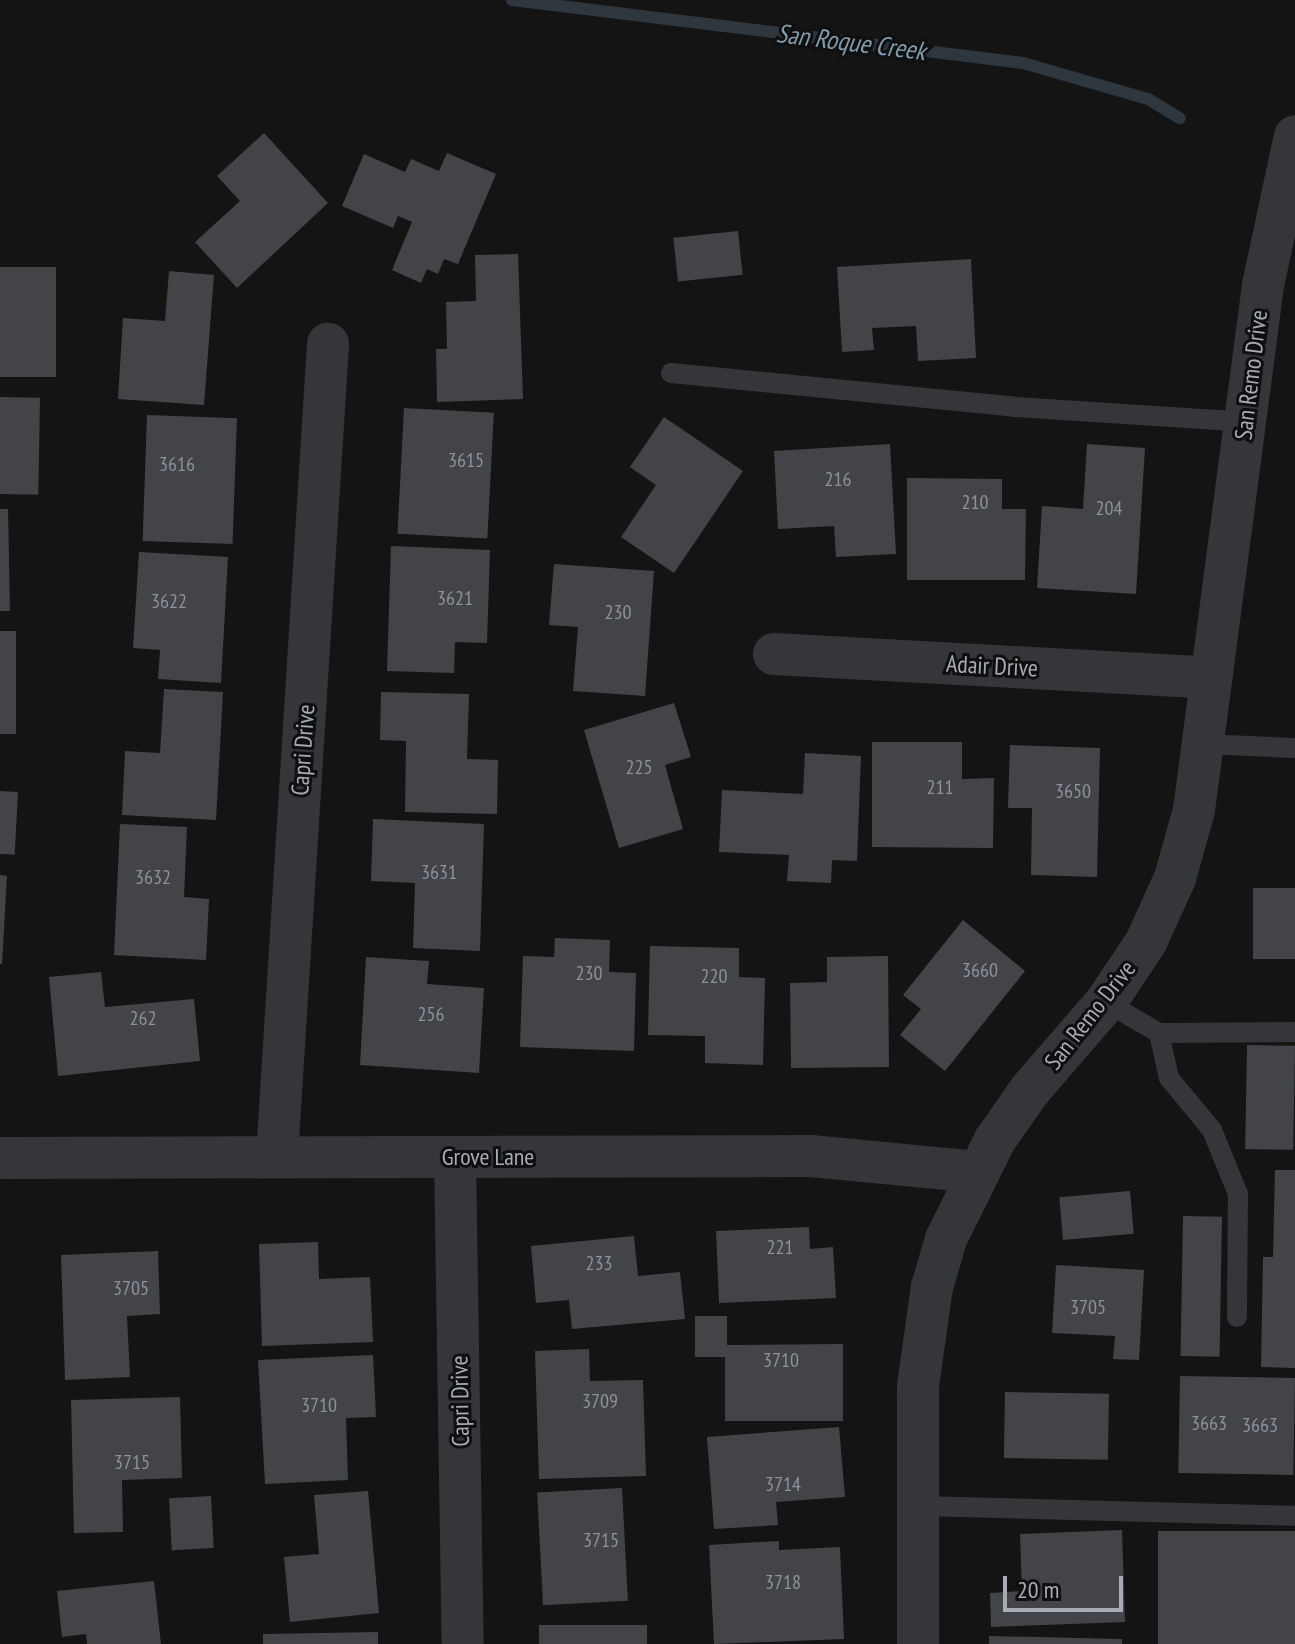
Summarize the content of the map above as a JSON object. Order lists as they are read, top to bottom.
{
  "streets": {
    "street": [
      "San Remo Drive",
      "Adair Drive",
      "Capri Drive",
      "Grove Lane"
    ]
  },
  "crossings": [
    ["San Remo Drive", "Adair Drive"],
    ["San Remo Drive", "Grove Lane"],
    ["Capri Drive", "Grove Lane"]
  ],
  "water": ["San Roque Creek"],
  "house_numbers": [
    "3615",
    "3616",
    "216",
    "210",
    "204",
    "3621",
    "3622",
    "230",
    "225",
    "211",
    "3650",
    "3631",
    "3632",
    "3660",
    "230",
    "220",
    "256",
    "262",
    "221",
    "233",
    "3705",
    "3705",
    "3710",
    "3709",
    "3710",
    "3663",
    "3663",
    "3715",
    "3714",
    "3715",
    "3718"
  ],
  "scale_bar": "20 m"
}
